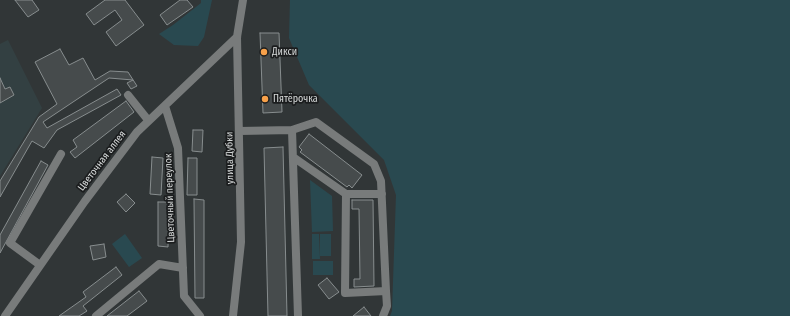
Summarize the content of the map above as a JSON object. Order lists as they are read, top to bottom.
{
  "streets": {
    "street": ["улица Дубки", "Цветочная аллея", "Цветочный переулок"]
  },
  "crossings": [
    ["улица Дубки", "Цветочная аллея"],
    ["Цветочная аллея", "Цветочный переулок"]
  ],
  "places": ["Дикси", "Пятёрочка"]
}
